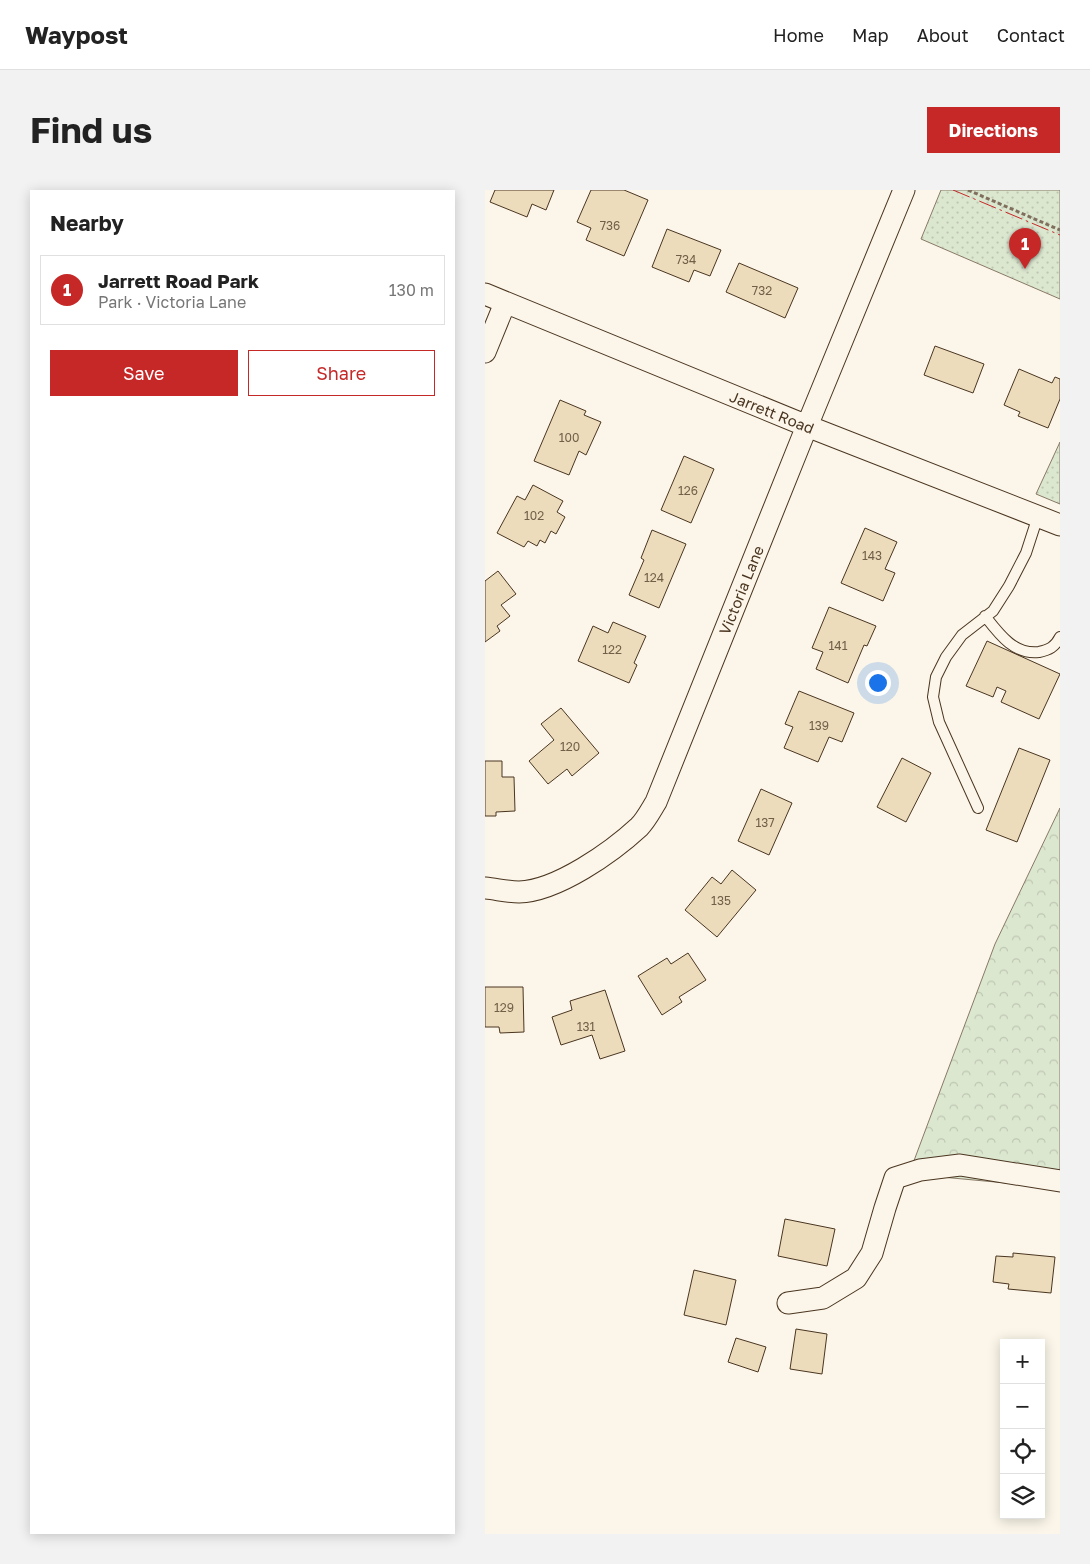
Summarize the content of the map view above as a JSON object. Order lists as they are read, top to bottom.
{
  "streets": {
    "street": ["Jarrett Road", "Victoria Lane"]
  },
  "crossings": [
    ["Jarrett Road", "Victoria Lane"]
  ],
  "house_numbers": [
    "736",
    "734",
    "732",
    "100",
    "126",
    "102",
    "143",
    "124",
    "141",
    "122",
    "139",
    "120",
    "137",
    "135",
    "129",
    "131"
  ],
  "page": {
    "header": "Waypost",
    "nav": [
      "Home",
      "Map",
      "About",
      "Contact"
    ],
    "buttons": [
      "Directions",
      ["Save", "Share"]
    ],
    "title": "Find us",
    "heading": "Nearby",
    "pins": "1",
    "list": [
      {
        "mark": "1",
        "name": "Jarrett Road Park",
        "note": "Park · Victoria Lane",
        "value": "130 m"
      }
    ],
    "map_buttons": ["+", "−"]
  }
}
